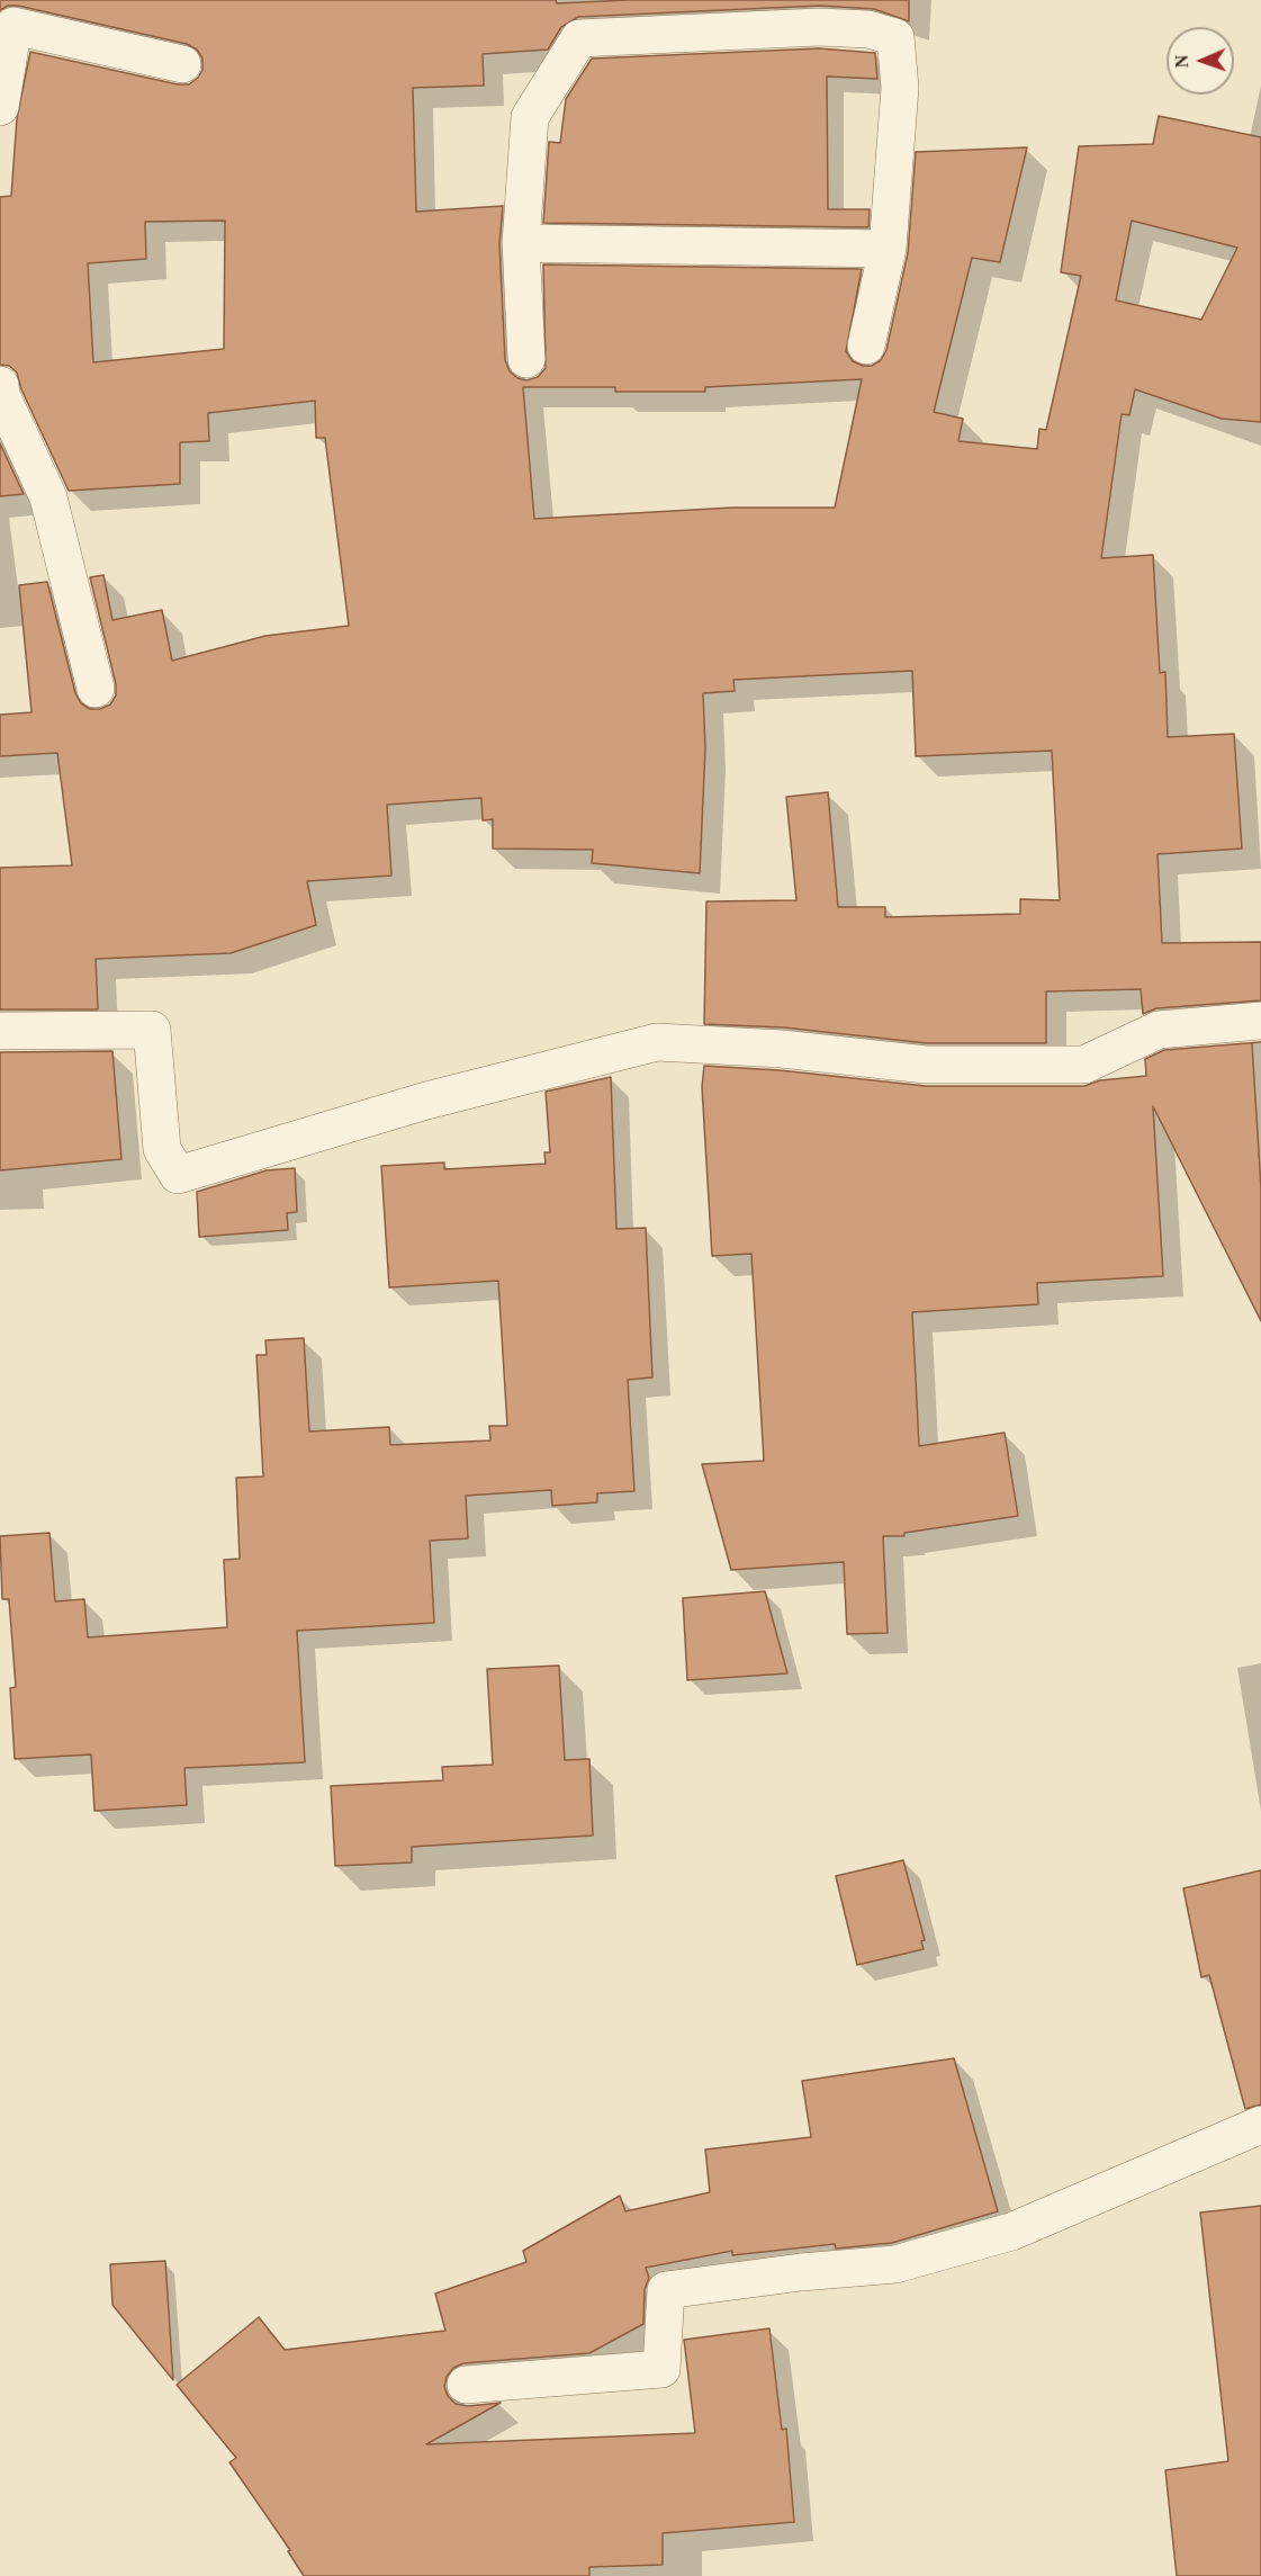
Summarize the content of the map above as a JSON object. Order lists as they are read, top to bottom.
{
  "north": "left"
}
